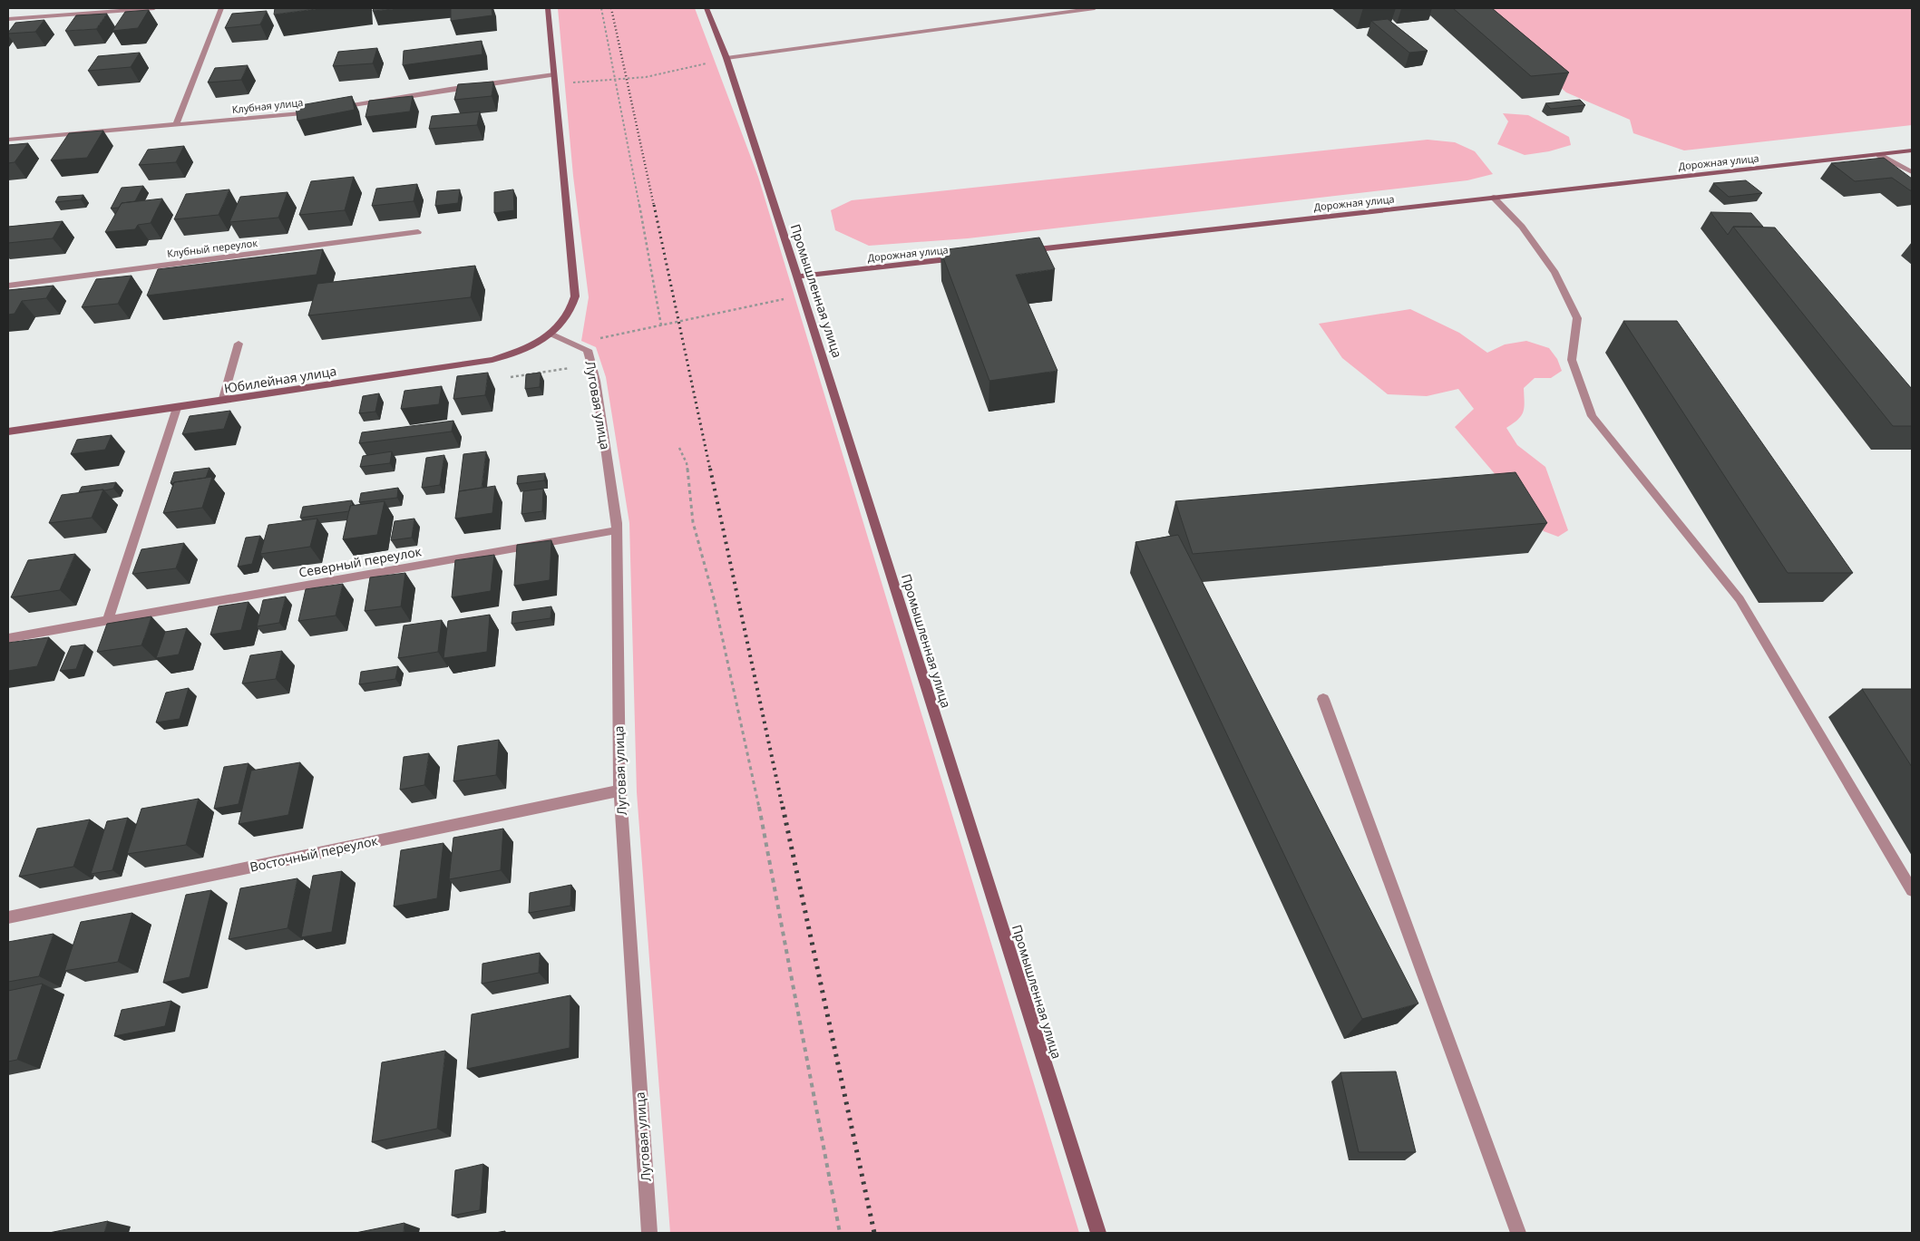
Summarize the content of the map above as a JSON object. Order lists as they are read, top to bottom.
{
  "streets": {
    "street": [
      "Клубная улица",
      "Дорожная улица",
      "Клубный переулок",
      "Промышленная улица",
      "Юбилейная улица",
      "Луговая улица",
      "Северный переулок",
      "Восточный переулок"
    ]
  },
  "crossings": [
    ["Дорожная улица", "Промышленная улица"],
    ["Юбилейная улица", "Луговая улица"],
    ["Луговая улица", "Северный переулок"],
    ["Луговая улица", "Восточный переулок"]
  ]
}
